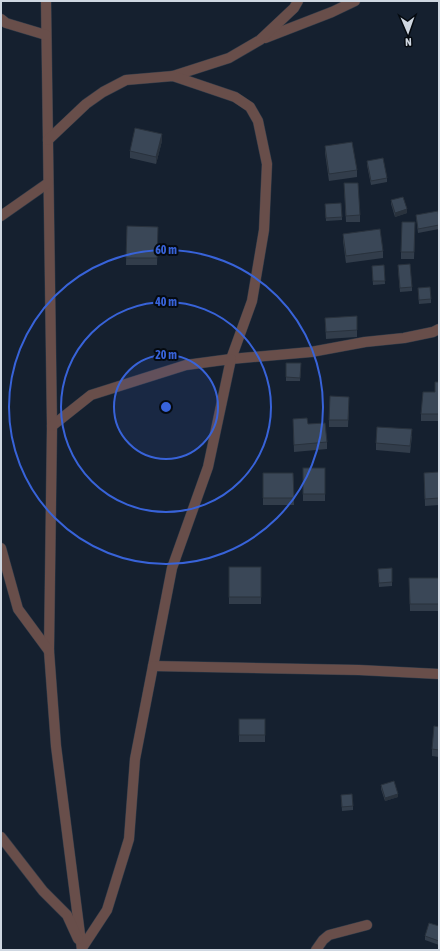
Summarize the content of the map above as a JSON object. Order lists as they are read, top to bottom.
{
  "north": "bottom",
  "rings": ["60 m", "40 m", "20 m"]
}
